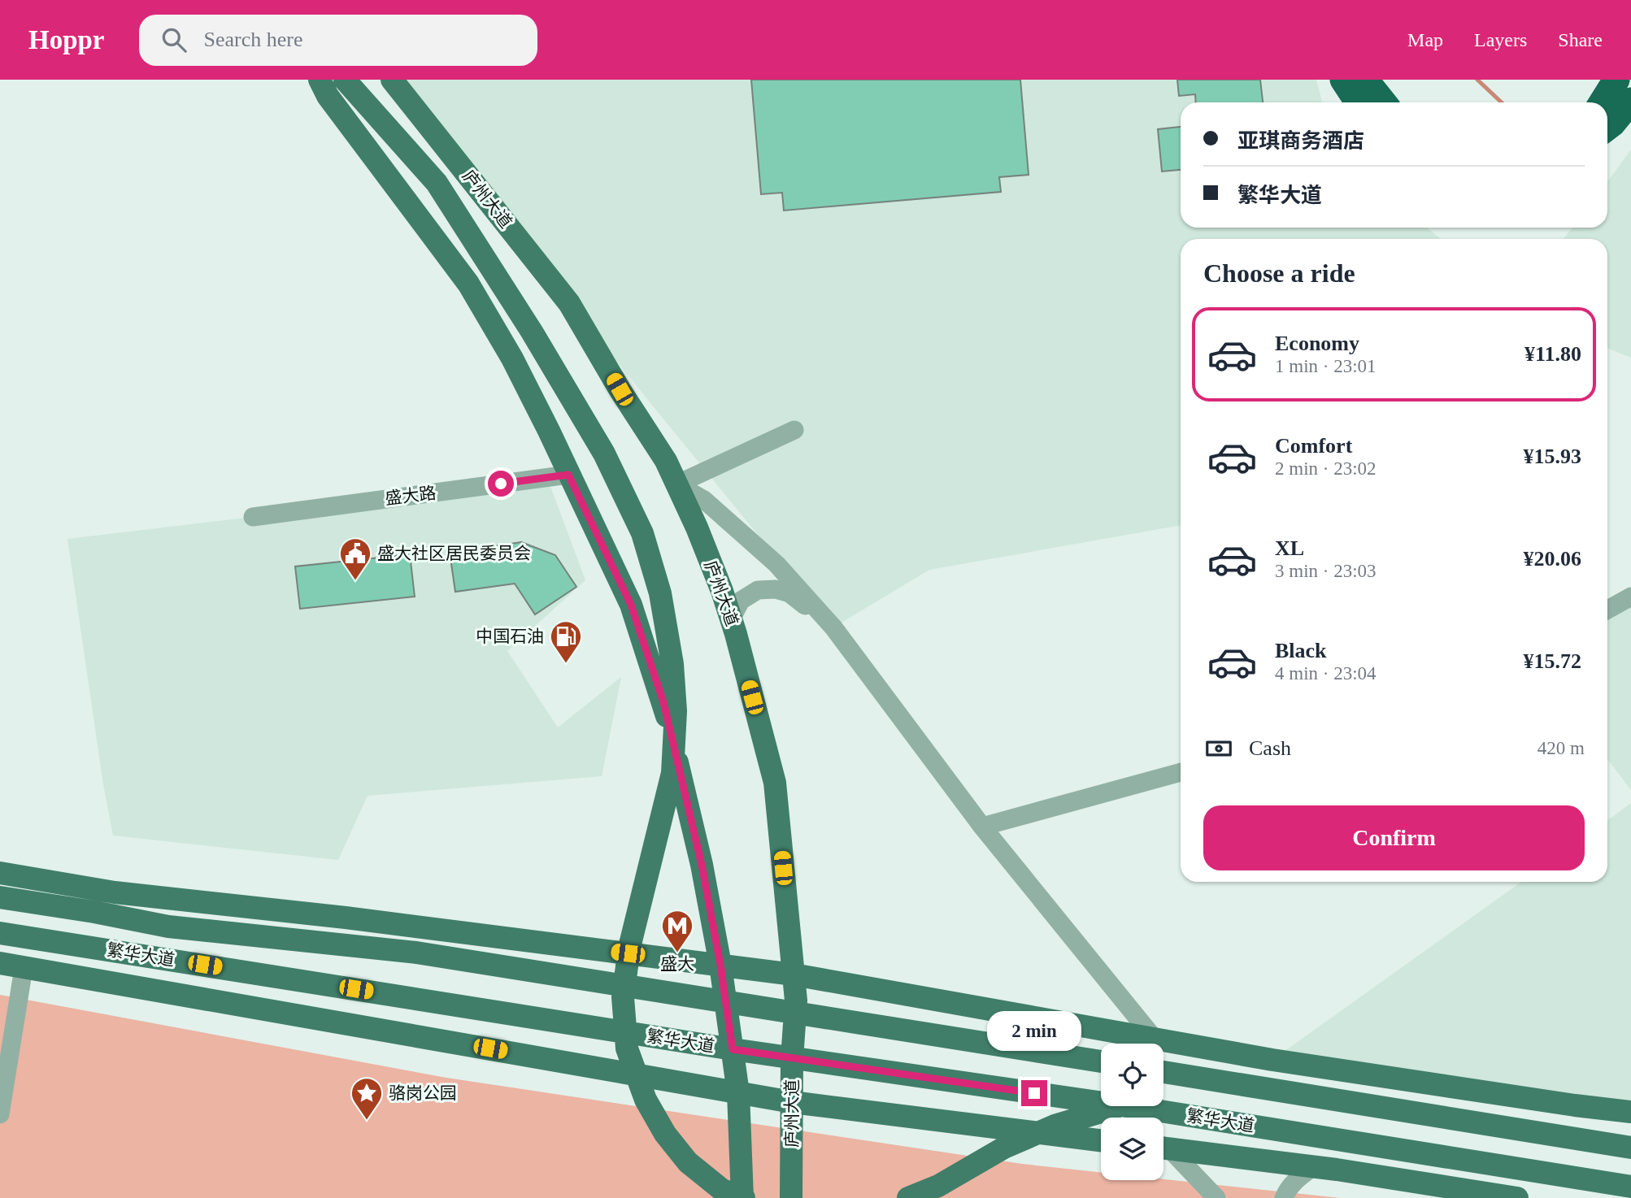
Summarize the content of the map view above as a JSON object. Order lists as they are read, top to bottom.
{
  "streets": {
    "main road": ["庐州大道", "繁华大道"],
    "street": ["盛大路"]
  },
  "crossings": [
    ["庐州大道", "繁华大道"]
  ],
  "places": {
    "public building": ["盛大社区居民委员会"],
    "fuel station": ["中国石油"],
    "metro station": ["盛大"],
    "place": ["骆岗公园"]
  },
  "page": {
    "header": "Hoppr",
    "search": "Search here",
    "nav": ["Map", "Layers", "Share"],
    "banner": ["亚琪商务酒店", "繁华大道"],
    "heading": "Choose a ride",
    "list": [
      {
        "name": "Economy",
        "note": "1 min · 23:01",
        "value": "¥11.80"
      },
      {
        "name": "Comfort",
        "note": "2 min · 23:02",
        "value": "¥15.93"
      },
      {
        "name": "XL",
        "note": "3 min · 23:03",
        "value": "¥20.06"
      },
      {
        "name": "Black",
        "note": "4 min · 23:04",
        "value": "¥15.72"
      }
    ],
    "pay": ["Cash", "420 m"],
    "buttons": "Confirm",
    "bubble": "2 min"
  }
}
